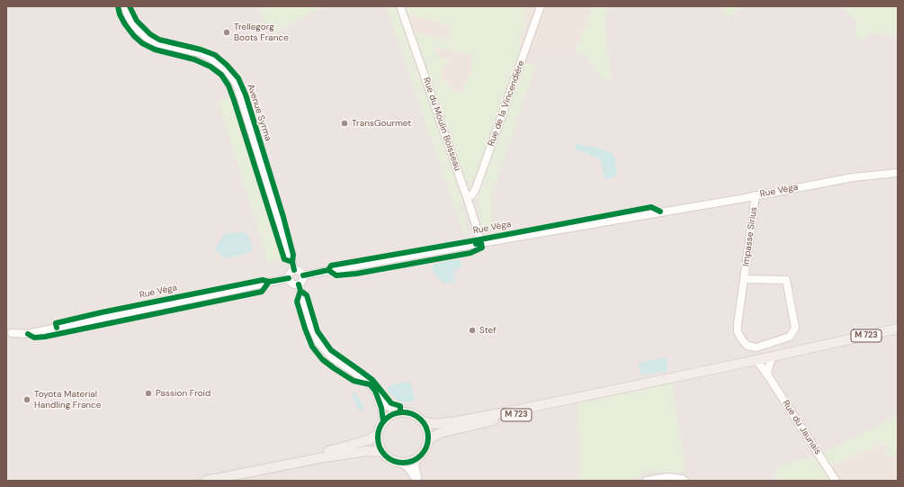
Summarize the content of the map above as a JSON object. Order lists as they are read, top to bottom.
{
  "streets": {
    "main road": ["M 723"],
    "street": [
      "Rue de la Vincendière",
      "Avenue Syrma",
      "Rue du Moulin Boisseau",
      "Rue Véga",
      "Impasse Sirius",
      "Rue du Jaunais"
    ]
  },
  "crossings": [
    ["Rue de la Vincendière", "Rue du Moulin Boisseau"],
    ["Avenue Syrma", "Rue Véga"],
    ["Rue du Moulin Boisseau", "Rue Véga"],
    ["Rue Véga", "Impasse Sirius"],
    ["M 723", "Rue du Jaunais"]
  ],
  "places": [
    "Trellegorg Boots France",
    "TransGourmet",
    "Stef",
    "Passion Froid",
    "Toyota Material Handling France"
  ]
}
